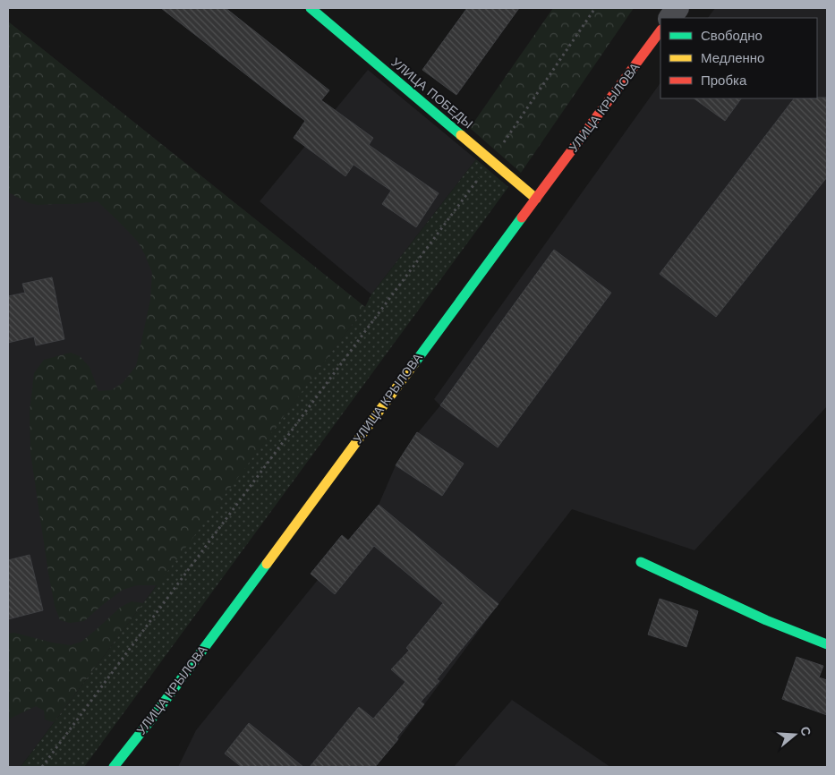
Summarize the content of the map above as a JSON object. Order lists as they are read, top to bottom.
{
  "streets": {
    "street": ["УЛИЦА ПОБЕДЫ", "УЛИЦА КРЫЛОВА"]
  },
  "crossings": [
    ["УЛИЦА ПОБЕДЫ", "УЛИЦА КРЫЛОВА"]
  ],
  "legend": ["Свободно", "Медленно", "Пробка"],
  "north": "right"
}
